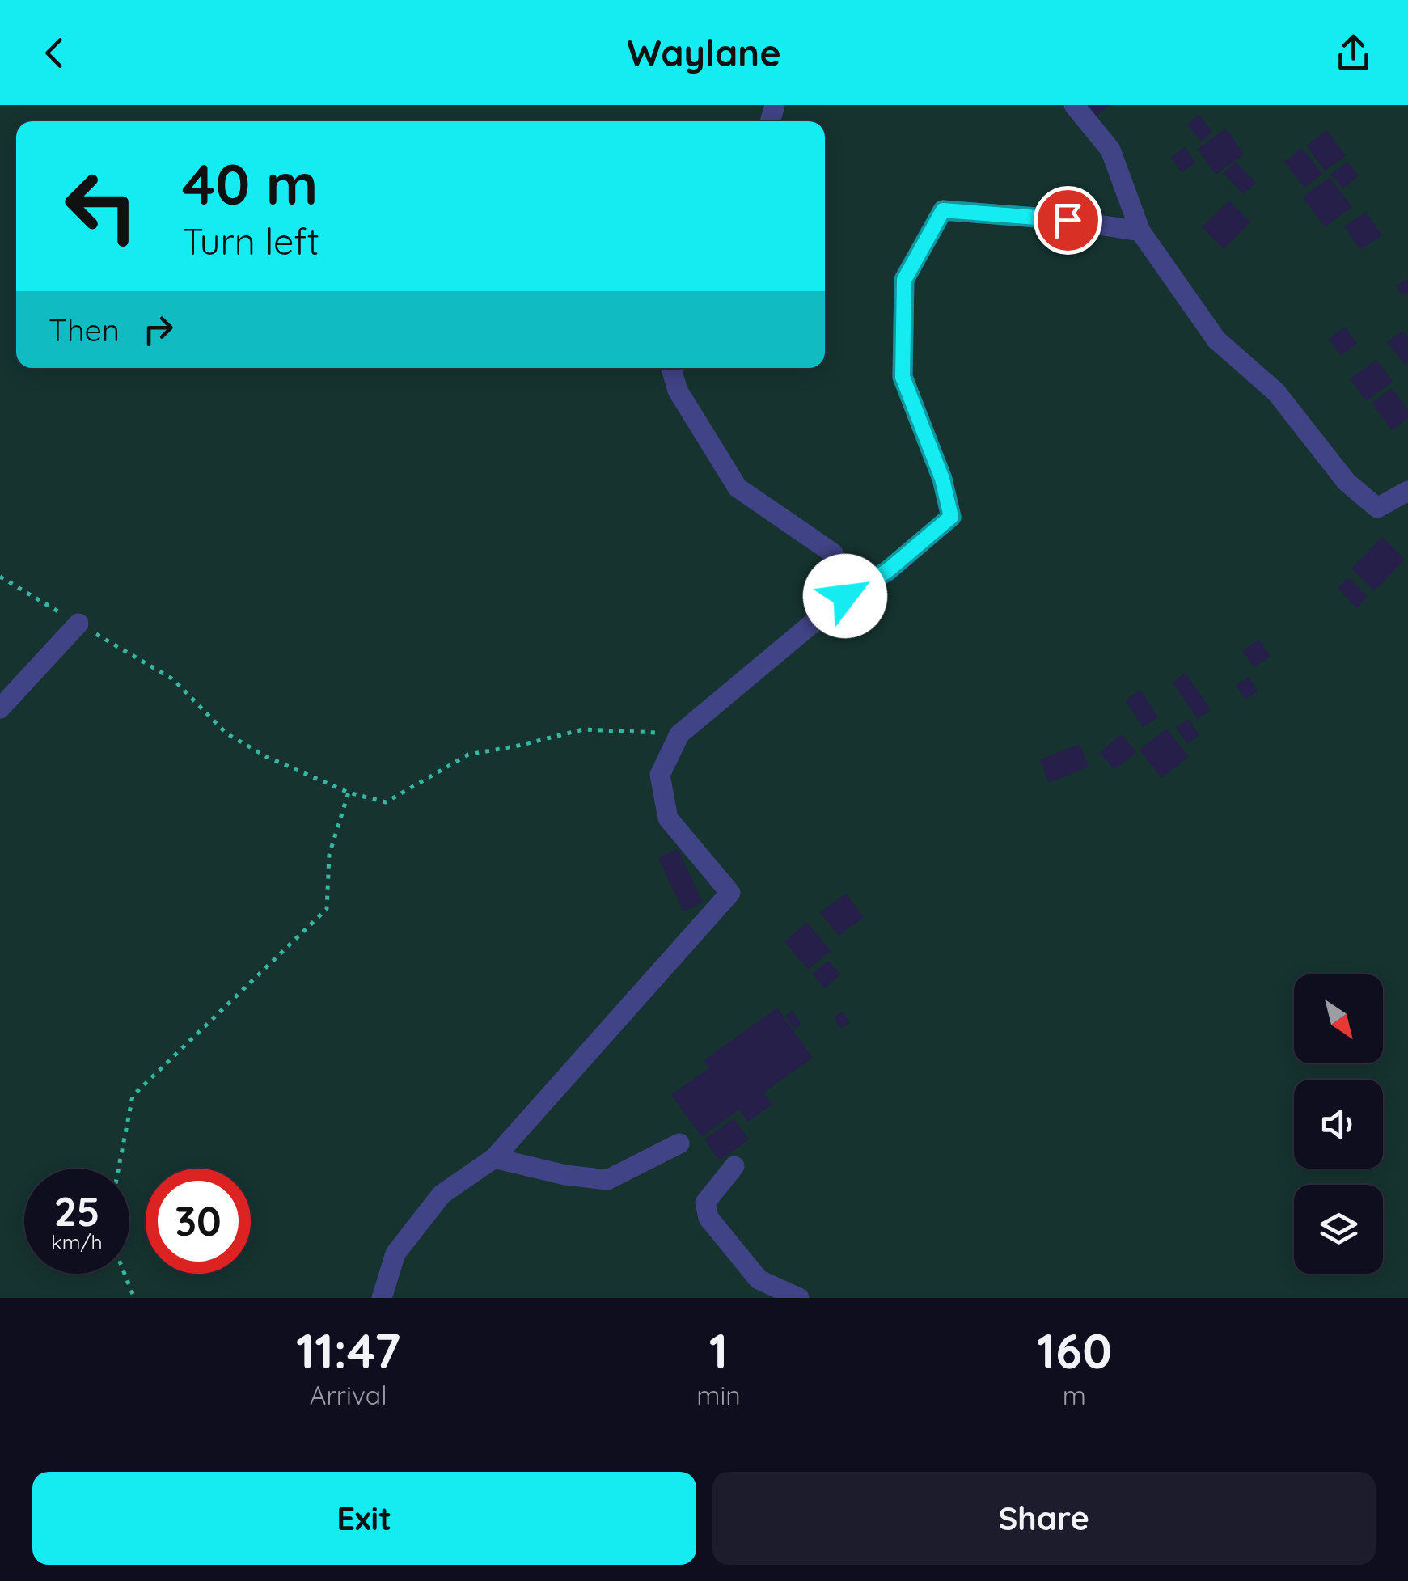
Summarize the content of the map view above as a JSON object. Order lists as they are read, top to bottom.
{
  "north": "bottom right",
  "page": {
    "header": "Waylane",
    "turn": ["40 m", "Turn left"],
    "then": "Then",
    "speed": "25 km/h",
    "limit": "30",
    "eta": [
      "11:47",
      "Arrival",
      "1",
      "min",
      "160",
      "m"
    ],
    "buttons": ["Exit", "Share"]
  }
}
